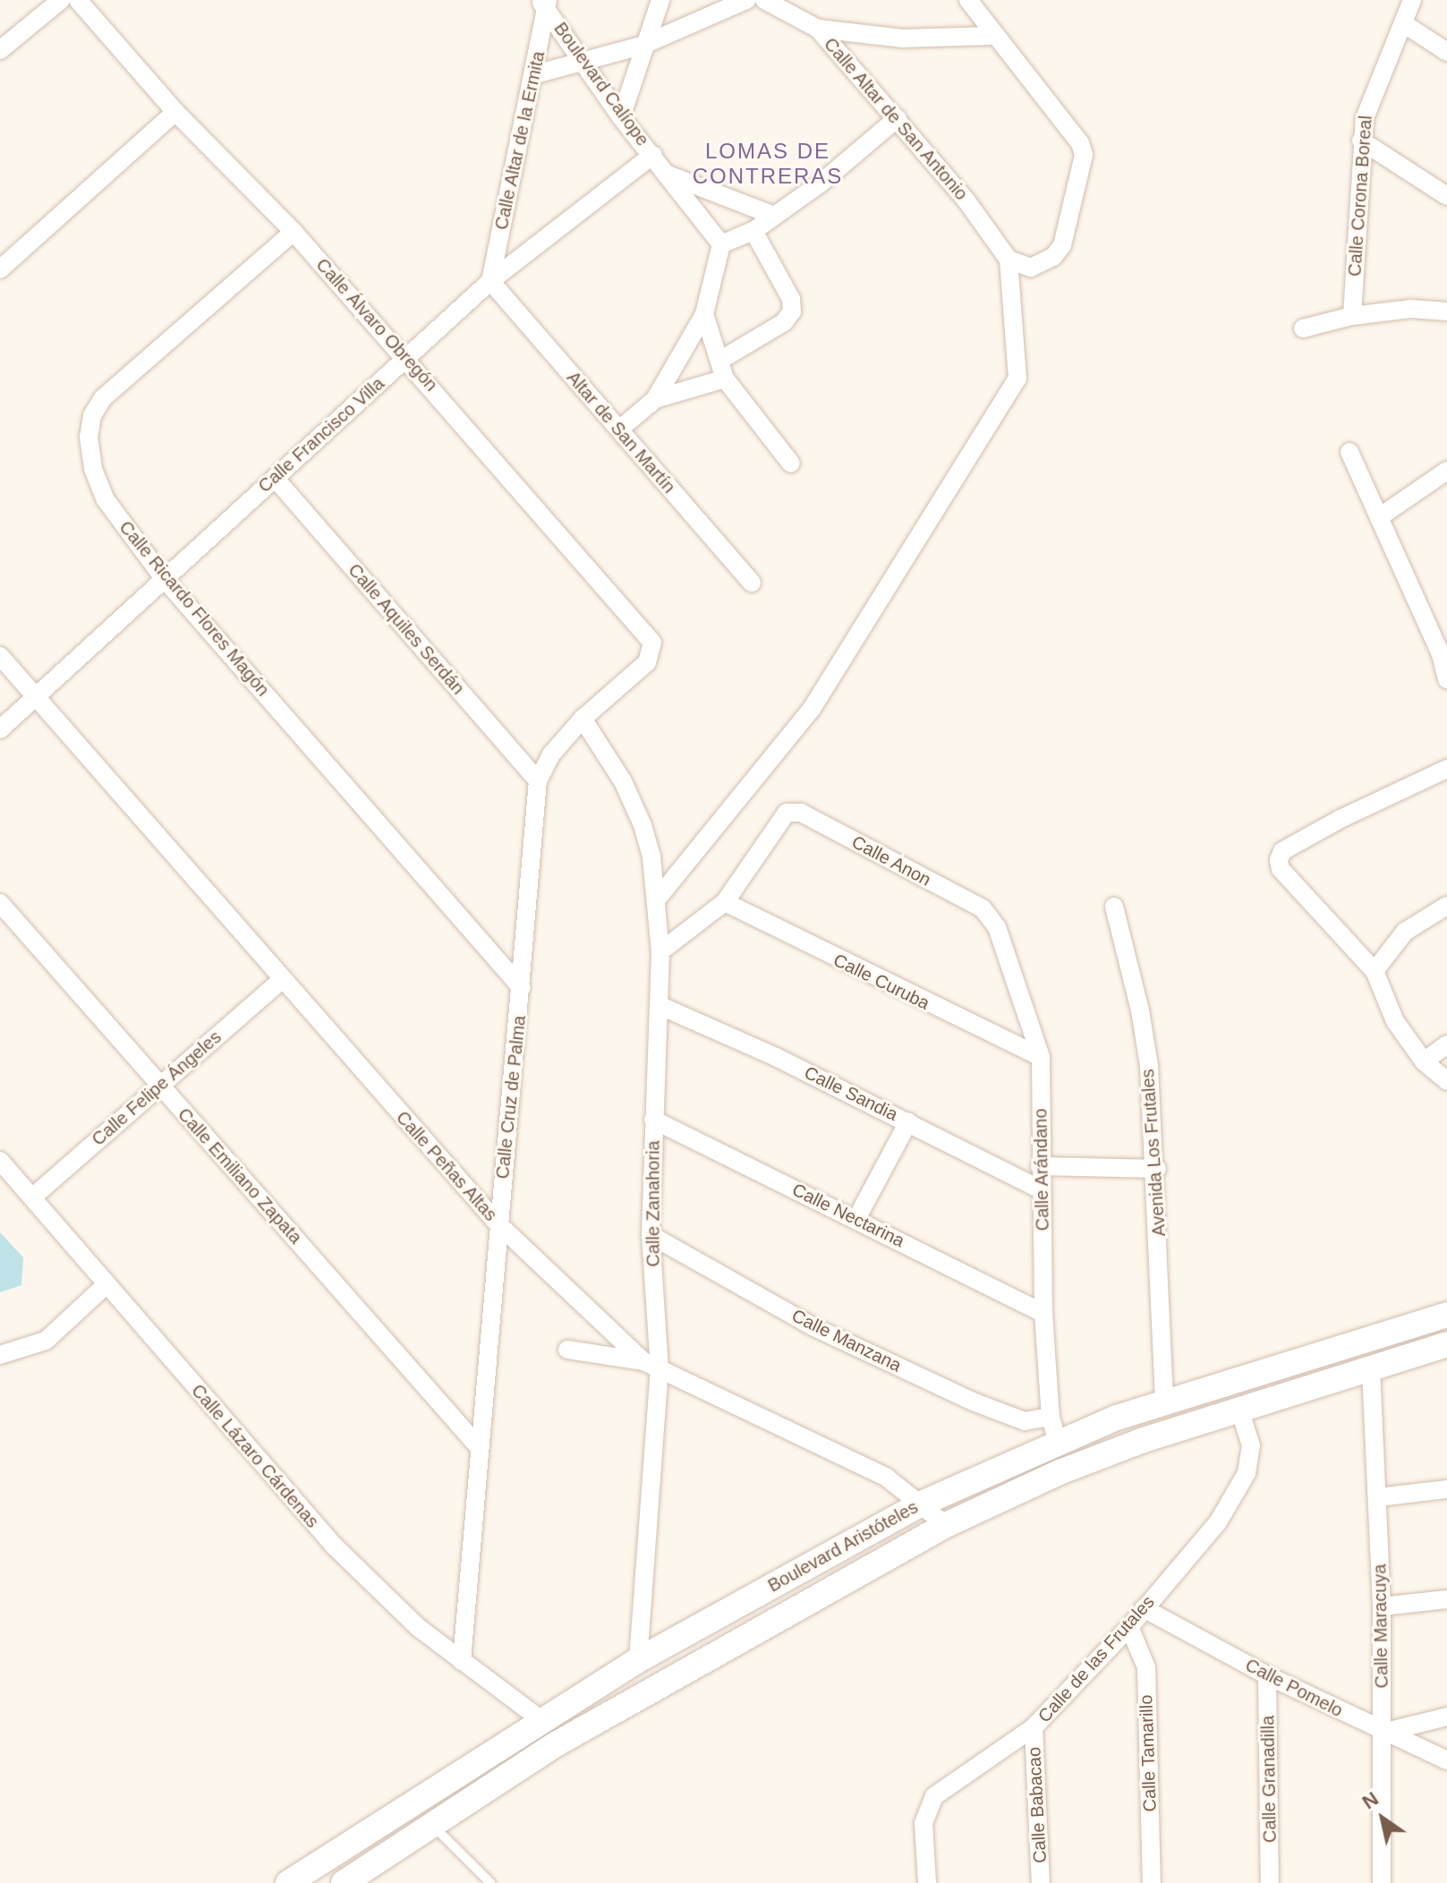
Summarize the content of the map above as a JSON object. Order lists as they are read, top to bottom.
{
  "streets": {
    "street": [
      "Boulevard Calíope",
      "Calle Altar de San Antonio",
      "Calle Altar de la Ermita",
      "Calle Corona Boreal",
      "Calle Álvaro Obregón",
      "Altar de San Martín",
      "Calle Francisco Villa",
      "Calle Ricardo Flores Magón",
      "Calle Aquiles Serdán",
      "Calle Anon",
      "Calle Curuba",
      "Calle Felipe Ángeles",
      "Calle Sandia",
      "Calle Cruz de Palma",
      "Avenida Los Frutales",
      "Calle Peñas Altas",
      "Calle Arándano",
      "Calle Emiliano Zapata",
      "Calle Zanahoria",
      "Calle Nectarina",
      "Calle Manzana",
      "Calle Lázaro Cárdenas",
      "Boulevard Aristóteles",
      "Calle Maracuya",
      "Calle de las Frutales",
      "Calle Pomelo",
      "Calle Tamarillo",
      "Calle Granadilla",
      "Calle Babacao"
    ]
  },
  "crossings": [
    ["Boulevard Calíope", "Calle Altar de la Ermita"],
    ["Boulevard Calíope", "Calle Francisco Villa"],
    ["Calle Altar de la Ermita", "Altar de San Martín"],
    ["Calle Altar de la Ermita", "Calle Francisco Villa"],
    ["Calle Álvaro Obregón", "Calle Francisco Villa"],
    ["Calle Álvaro Obregón", "Calle Ricardo Flores Magón"],
    ["Calle Álvaro Obregón", "Calle Cruz de Palma"],
    ["Altar de San Martín", "Calle Francisco Villa"],
    ["Calle Francisco Villa", "Calle Ricardo Flores Magón"],
    ["Calle Francisco Villa", "Calle Aquiles Serdán"],
    ["Calle Francisco Villa", "Calle Peñas Altas"],
    ["Calle Ricardo Flores Magón", "Calle Cruz de Palma"],
    ["Calle Aquiles Serdán", "Calle Cruz de Palma"],
    ["Calle Anon", "Calle Curuba"],
    ["Calle Anon", "Calle Arándano"],
    ["Calle Curuba", "Calle Arándano"],
    ["Calle Felipe Ángeles", "Calle Peñas Altas"],
    ["Calle Felipe Ángeles", "Calle Emiliano Zapata"],
    ["Calle Felipe Ángeles", "Calle Lázaro Cárdenas"],
    ["Calle Sandia", "Calle Arándano"],
    ["Calle Sandia", "Calle Zanahoria"],
    ["Calle Cruz de Palma", "Calle Peñas Altas"],
    ["Calle Cruz de Palma", "Calle Emiliano Zapata"],
    ["Calle Cruz de Palma", "Calle Zanahoria"],
    ["Calle Cruz de Palma", "Calle Lázaro Cárdenas"],
    ["Avenida Los Frutales", "Boulevard Aristóteles"],
    ["Calle Peñas Altas", "Calle Zanahoria"],
    ["Calle Peñas Altas", "Boulevard Aristóteles"],
    ["Calle Arándano", "Calle Nectarina"],
    ["Calle Arándano", "Calle Manzana"],
    ["Calle Arándano", "Boulevard Aristóteles"],
    ["Calle Zanahoria", "Calle Nectarina"],
    ["Calle Zanahoria", "Calle Manzana"],
    ["Calle Zanahoria", "Boulevard Aristóteles"],
    ["Calle Lázaro Cárdenas", "Boulevard Aristóteles"],
    ["Boulevard Aristóteles", "Calle Maracuya"],
    ["Boulevard Aristóteles", "Calle de las Frutales"],
    ["Calle Maracuya", "Calle Pomelo"],
    ["Calle de las Frutales", "Calle Pomelo"],
    ["Calle de las Frutales", "Calle Tamarillo"],
    ["Calle de las Frutales", "Calle Babacao"],
    ["Calle Pomelo", "Calle Granadilla"]
  ],
  "districts": ["LOMAS DE CONTRERAS"],
  "north": "top left"
}
